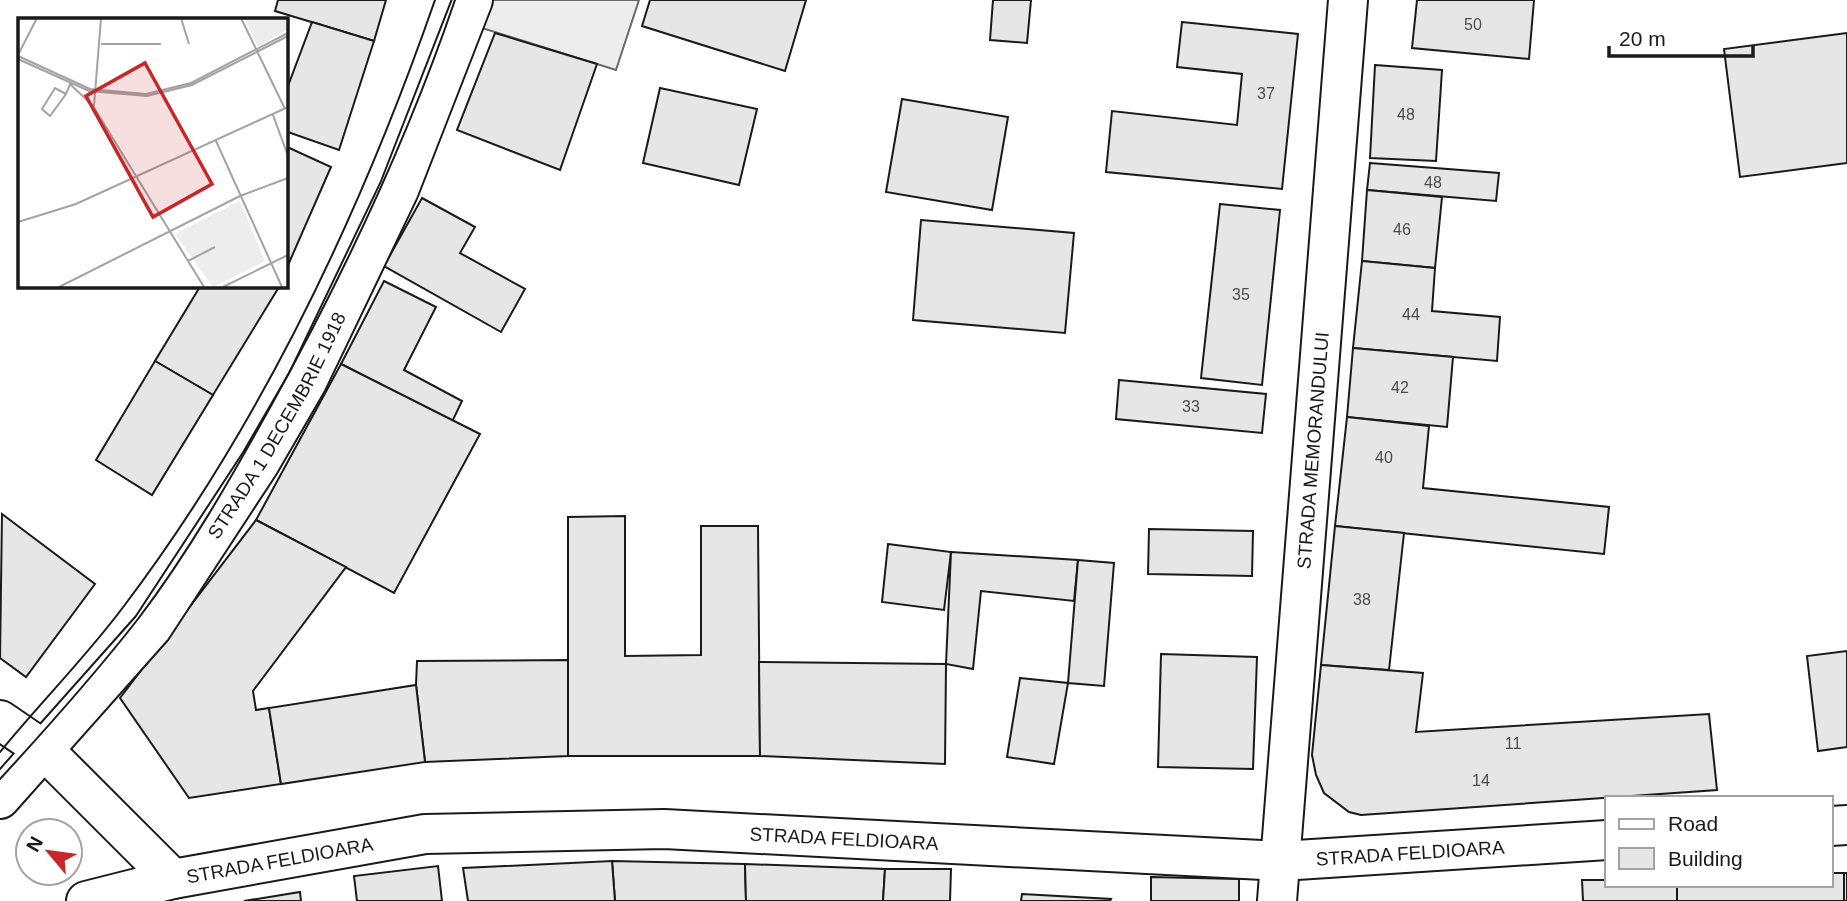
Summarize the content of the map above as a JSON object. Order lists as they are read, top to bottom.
{
  "streets": {
    "street": ["STRADA 1 DECEMBRIE 1918", "STRADA MEMORANDULUI", "STRADA FELDIOARA"]
  },
  "crossings": [
    ["STRADA MEMORANDULUI", "STRADA FELDIOARA"]
  ],
  "house_numbers": [
    "50",
    "37",
    "48",
    "48",
    "46",
    "35",
    "44",
    "42",
    "33",
    "40",
    "38",
    "11",
    "14"
  ],
  "legend": ["Road", "Building"],
  "scale_bar": "20 m",
  "north": "top left"
}
